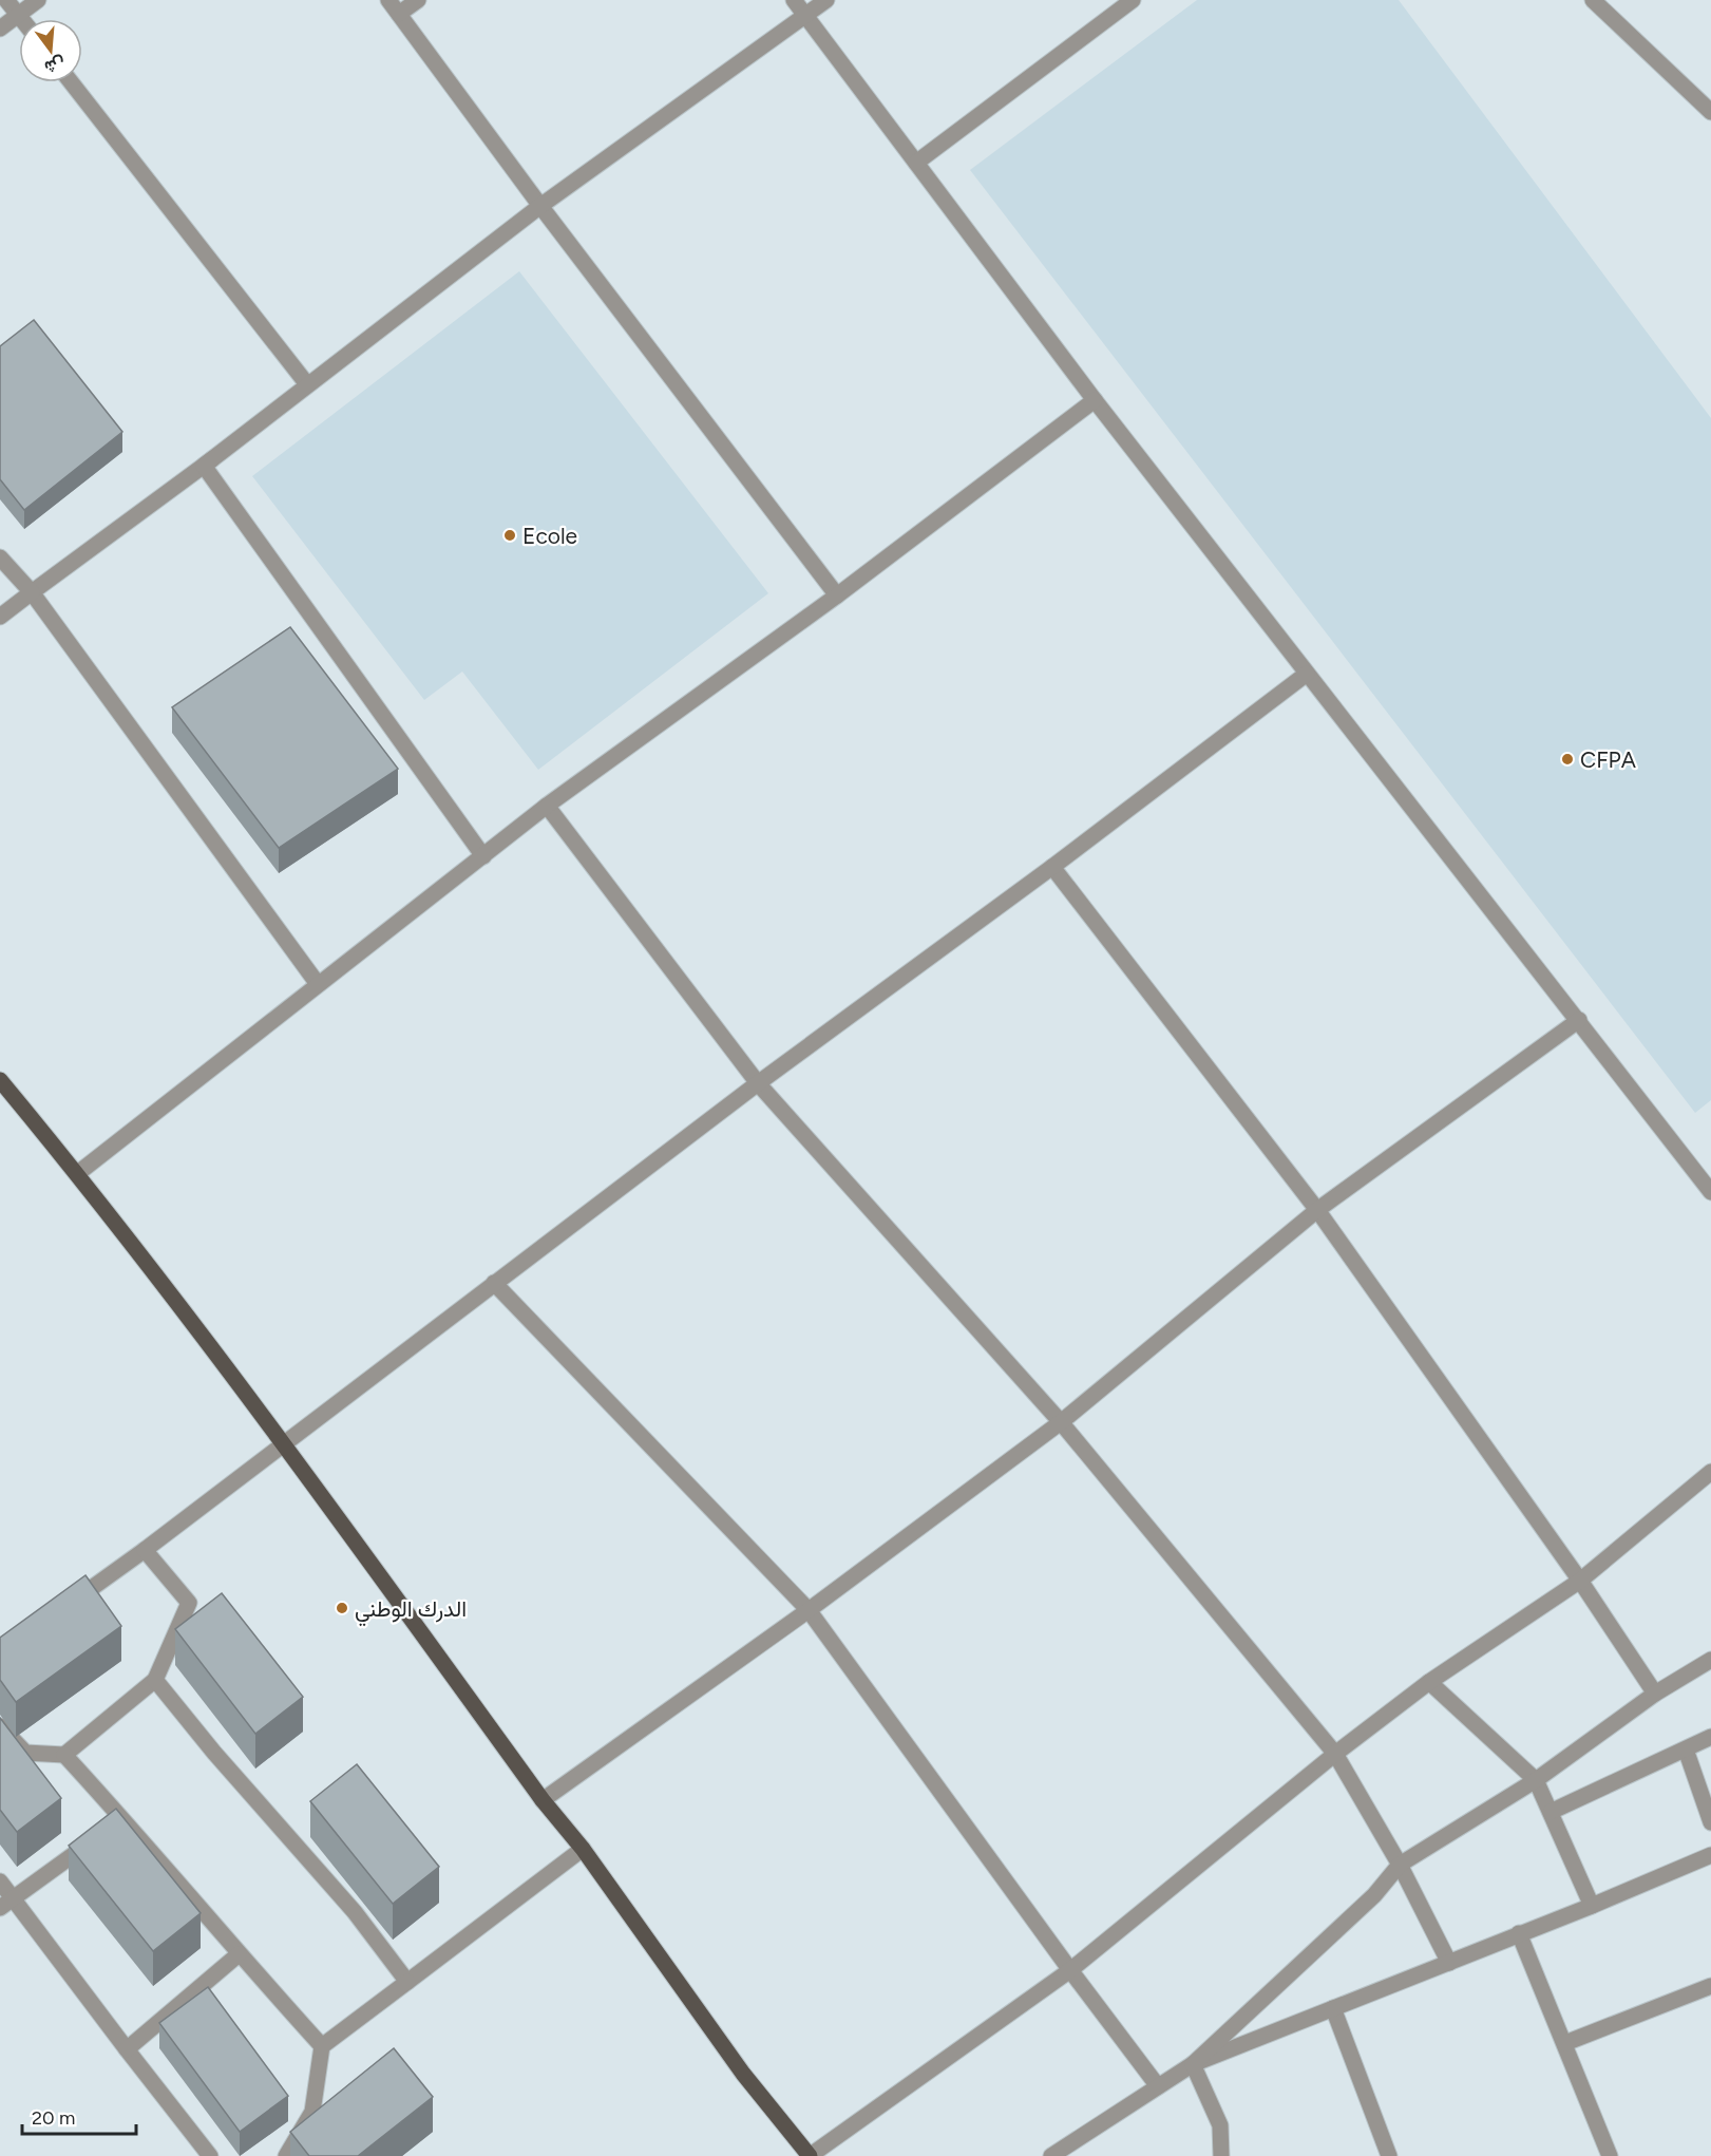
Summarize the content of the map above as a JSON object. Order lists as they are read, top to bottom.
{
  "places": ["Ecole", "CFPA", "الدرك الوطني"],
  "scale_bar": "20 m",
  "north": "bottom"
}
